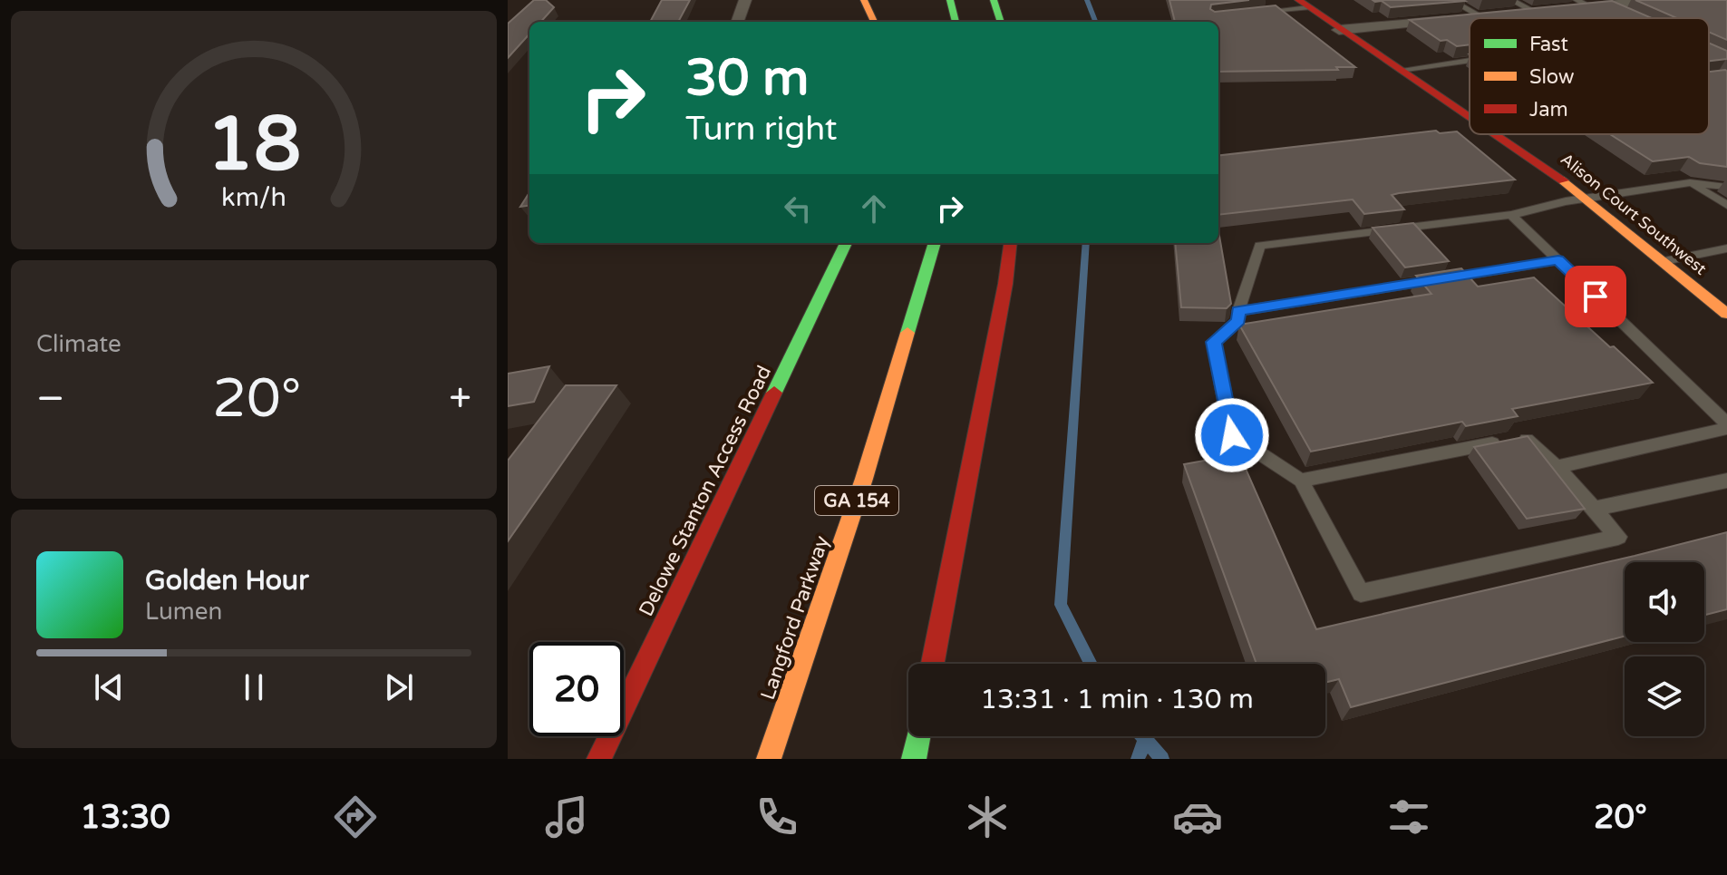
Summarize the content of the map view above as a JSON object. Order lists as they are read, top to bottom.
{
  "streets": {
    "main road": [
      "Alison Court Southwest",
      "Delowe Stanton Access Road",
      "GA 154",
      "Langford Parkway"
    ]
  },
  "legend": ["Fast", "Slow", "Jam"],
  "page": {
    "turn": ["30 m", "Turn right"],
    "tile": "Climate",
    "heat": ["−", "20°", "+"],
    "song": ["Golden Hour", "Lumen"],
    "limit": "20",
    "trip": "13:31 · 1 min · 130 m",
    "tabs": ["13:30", "20°"],
    "gauge": ["18", "km/h"]
  }
}
